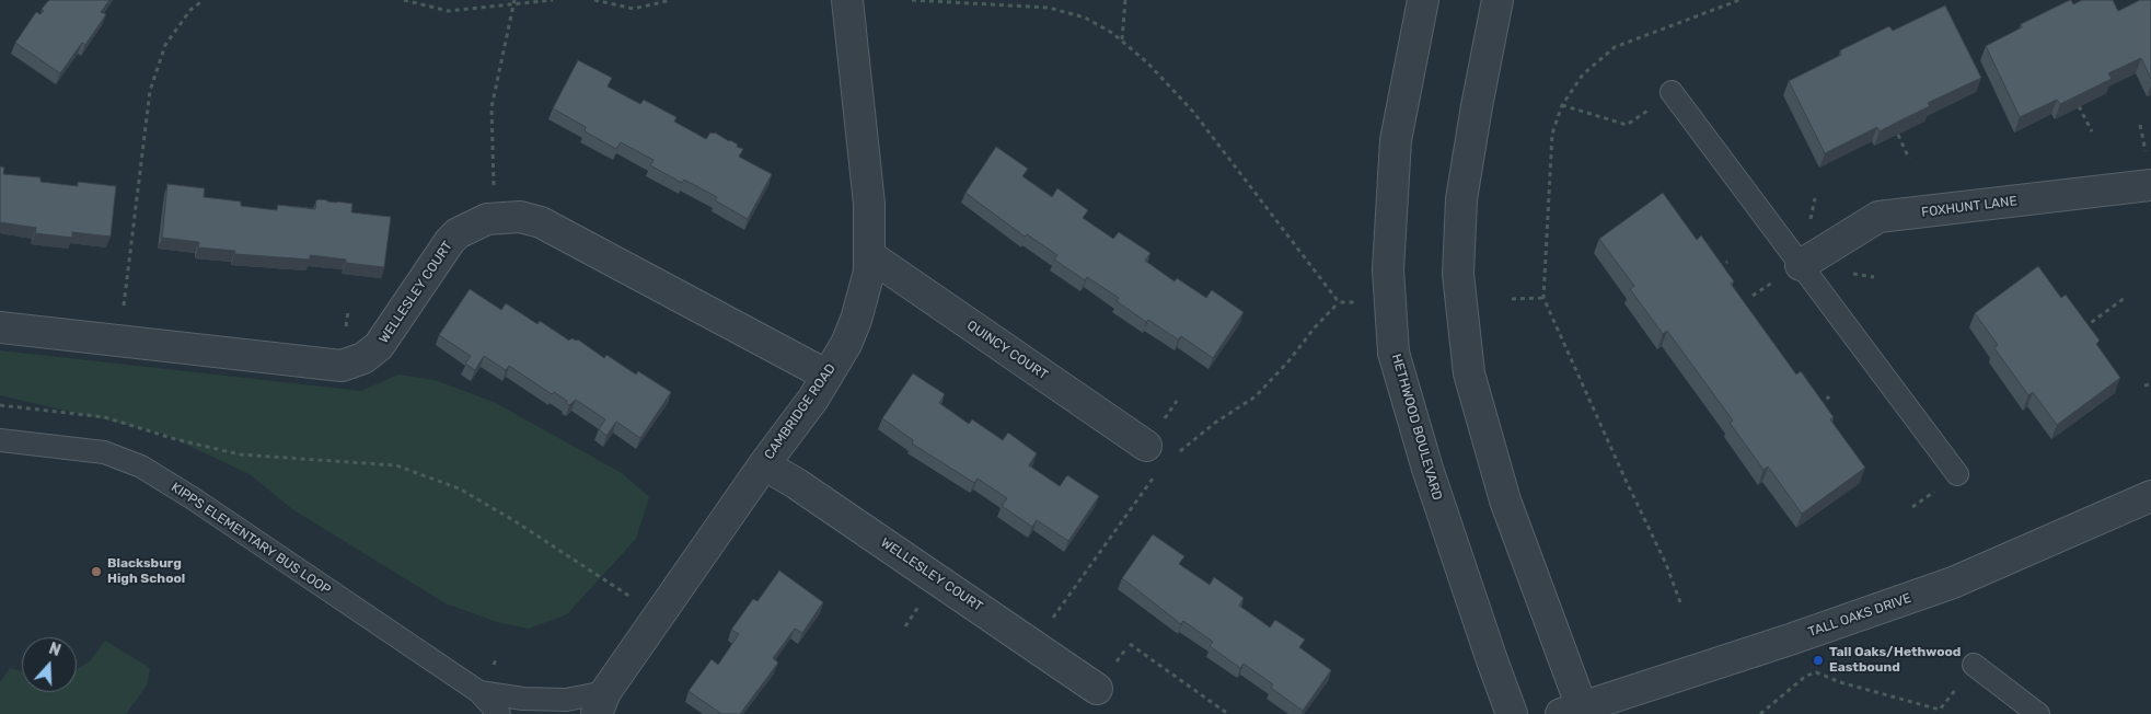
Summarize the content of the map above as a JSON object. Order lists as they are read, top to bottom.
{
  "streets": {
    "street": [
      "FOXHUNT LANE",
      "WELLESLEY COURT",
      "QUINCY COURT",
      "CAMBRIDGE ROAD",
      "HETHWOOD BOULEVARD",
      "TALL OAKS DRIVE"
    ],
    "lane": ["KIPPS ELEMENTARY BUS LOOP"]
  },
  "crossings": [
    ["WELLESLEY COURT", "CAMBRIDGE ROAD"],
    ["QUINCY COURT", "CAMBRIDGE ROAD"],
    ["CAMBRIDGE ROAD", "KIPPS ELEMENTARY BUS LOOP"]
  ],
  "places": ["Blacksburg High School", "Tall Oaks/Hethwood Eastbound"],
  "north": "top"
}
